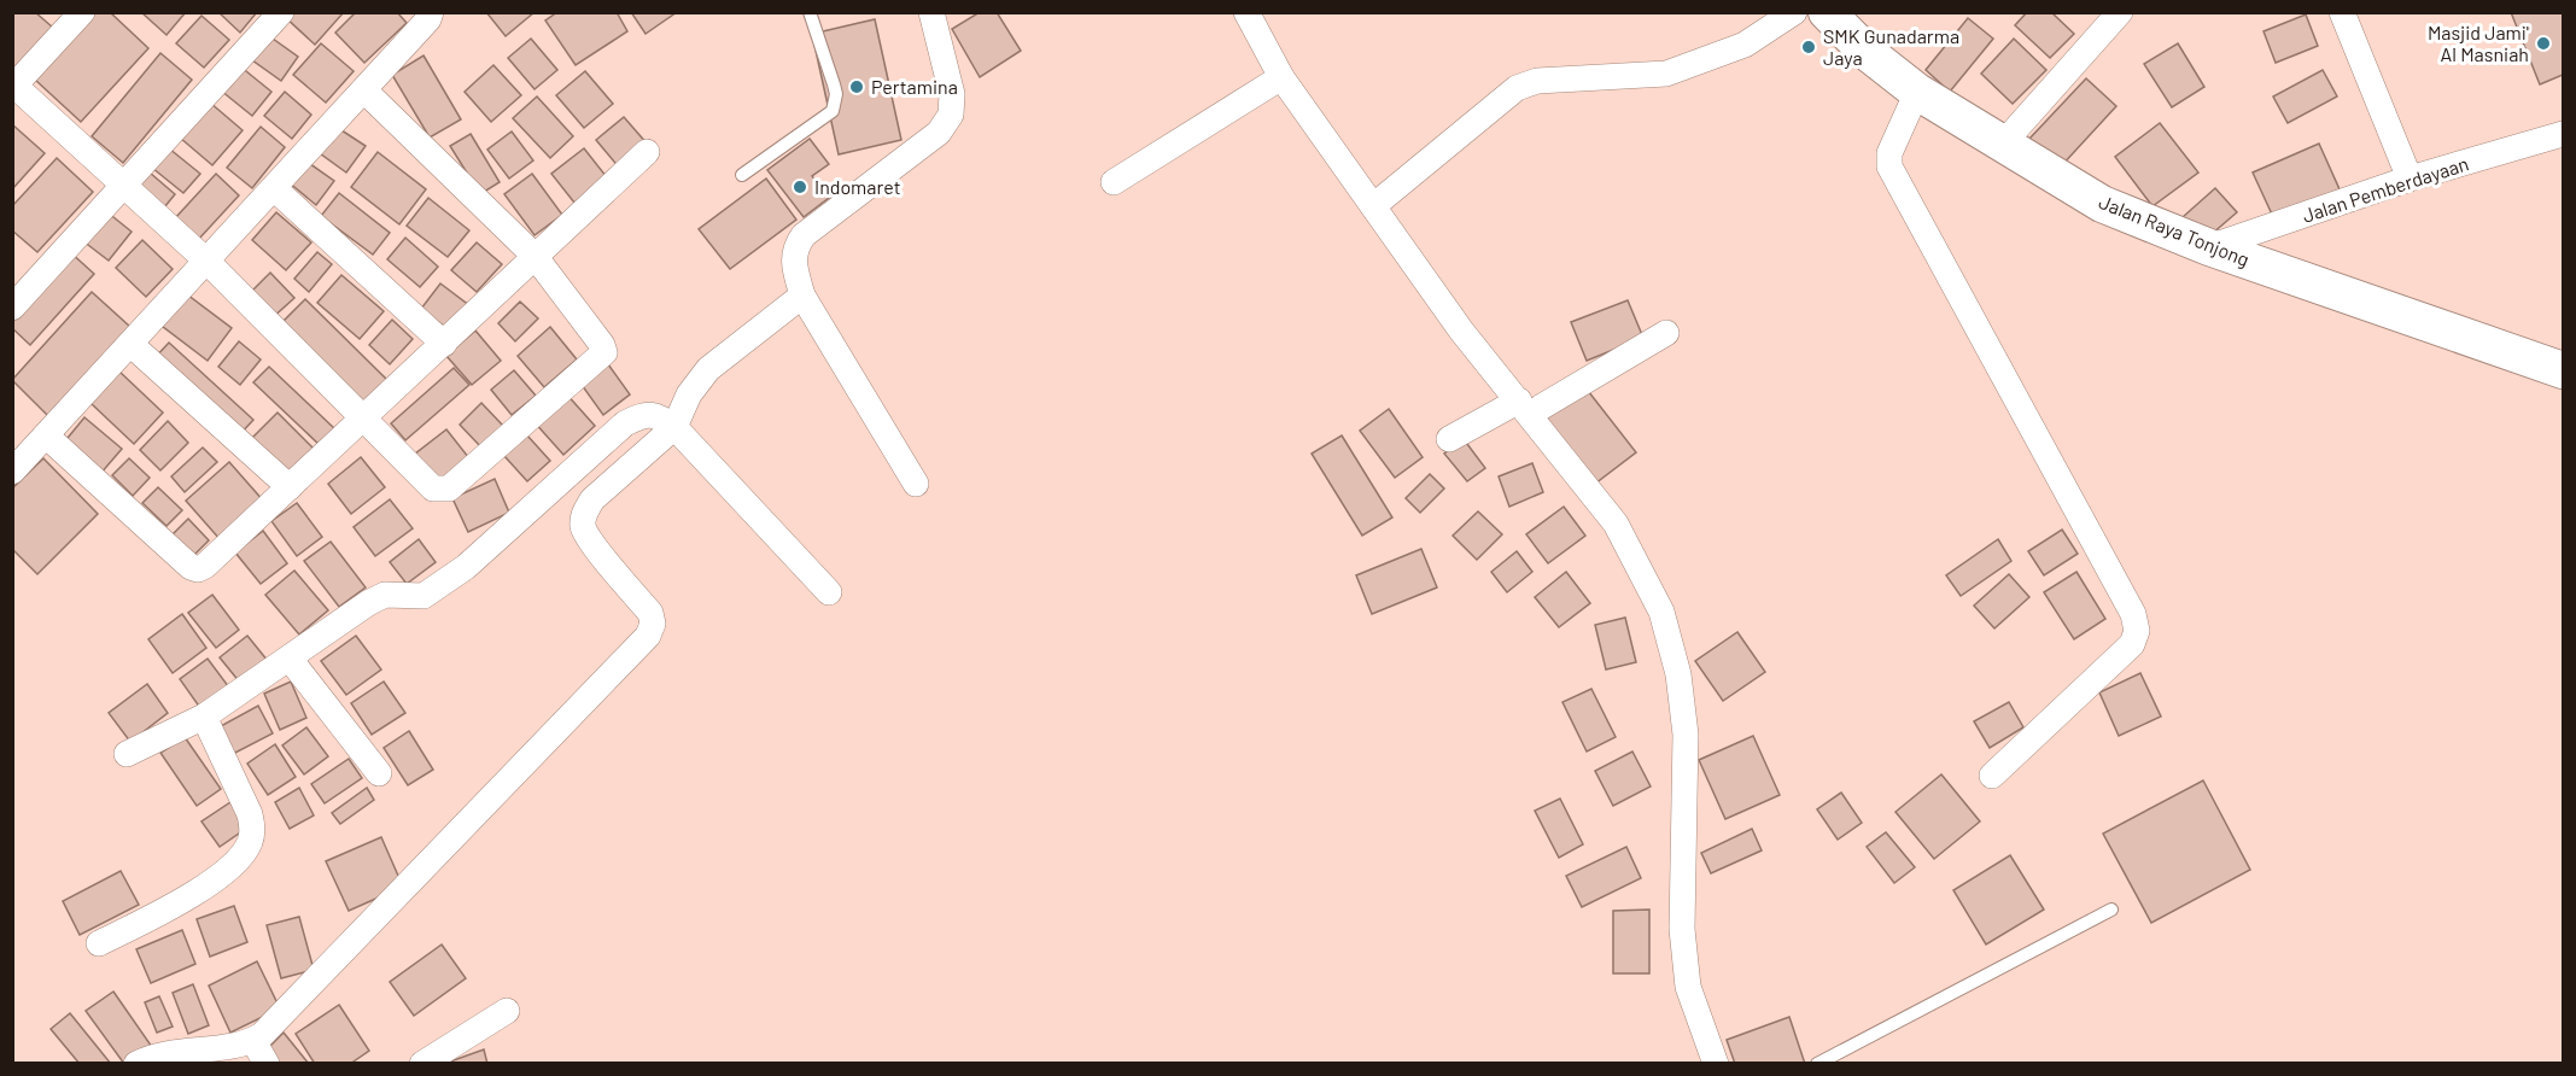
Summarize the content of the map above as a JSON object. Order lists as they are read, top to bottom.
{
  "streets": {
    "main road": ["Jalan Raya Tonjong"],
    "street": ["Jalan Pemberdayaan"]
  },
  "crossings": [
    ["Jalan Pemberdayaan", "Jalan Raya Tonjong"]
  ],
  "places": [
    "Masjid Jami' Al Masniah",
    "SMK Gunadarma Jaya",
    "Pertamina",
    "Indomaret"
  ]
}
